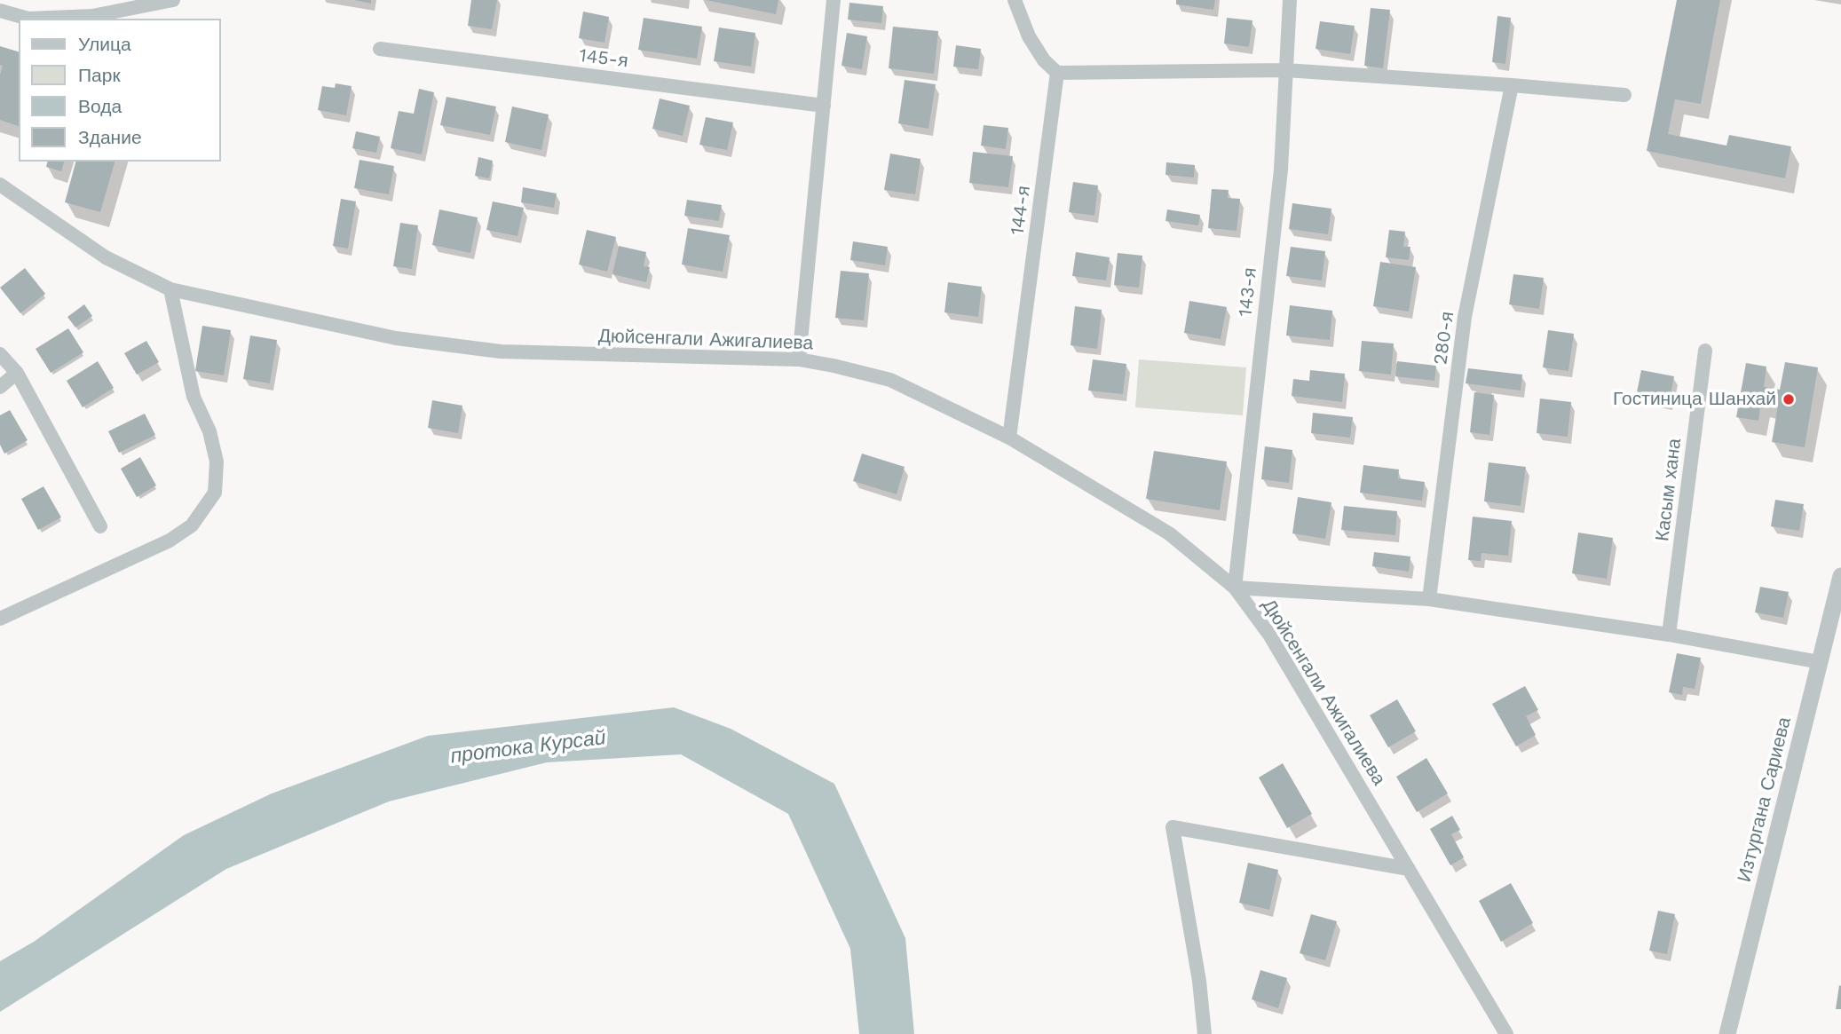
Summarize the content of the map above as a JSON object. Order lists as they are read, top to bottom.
{
  "streets": {
    "street": [
      "145-я",
      "144-я",
      "143-я",
      "280-я",
      "Дюйсенгали Ажигалиева",
      "Касым хана",
      "Изтургана Сариева"
    ]
  },
  "crossings": [
    ["144-я", "Дюйсенгали Ажигалиева"],
    ["143-я", "Дюйсенгали Ажигалиева"]
  ],
  "water": ["протока Курсай"],
  "places": ["Гостиница Шанхай"],
  "legend": [
    "Улица",
    "Парк",
    "Вода",
    "Здание"
  ]
}
